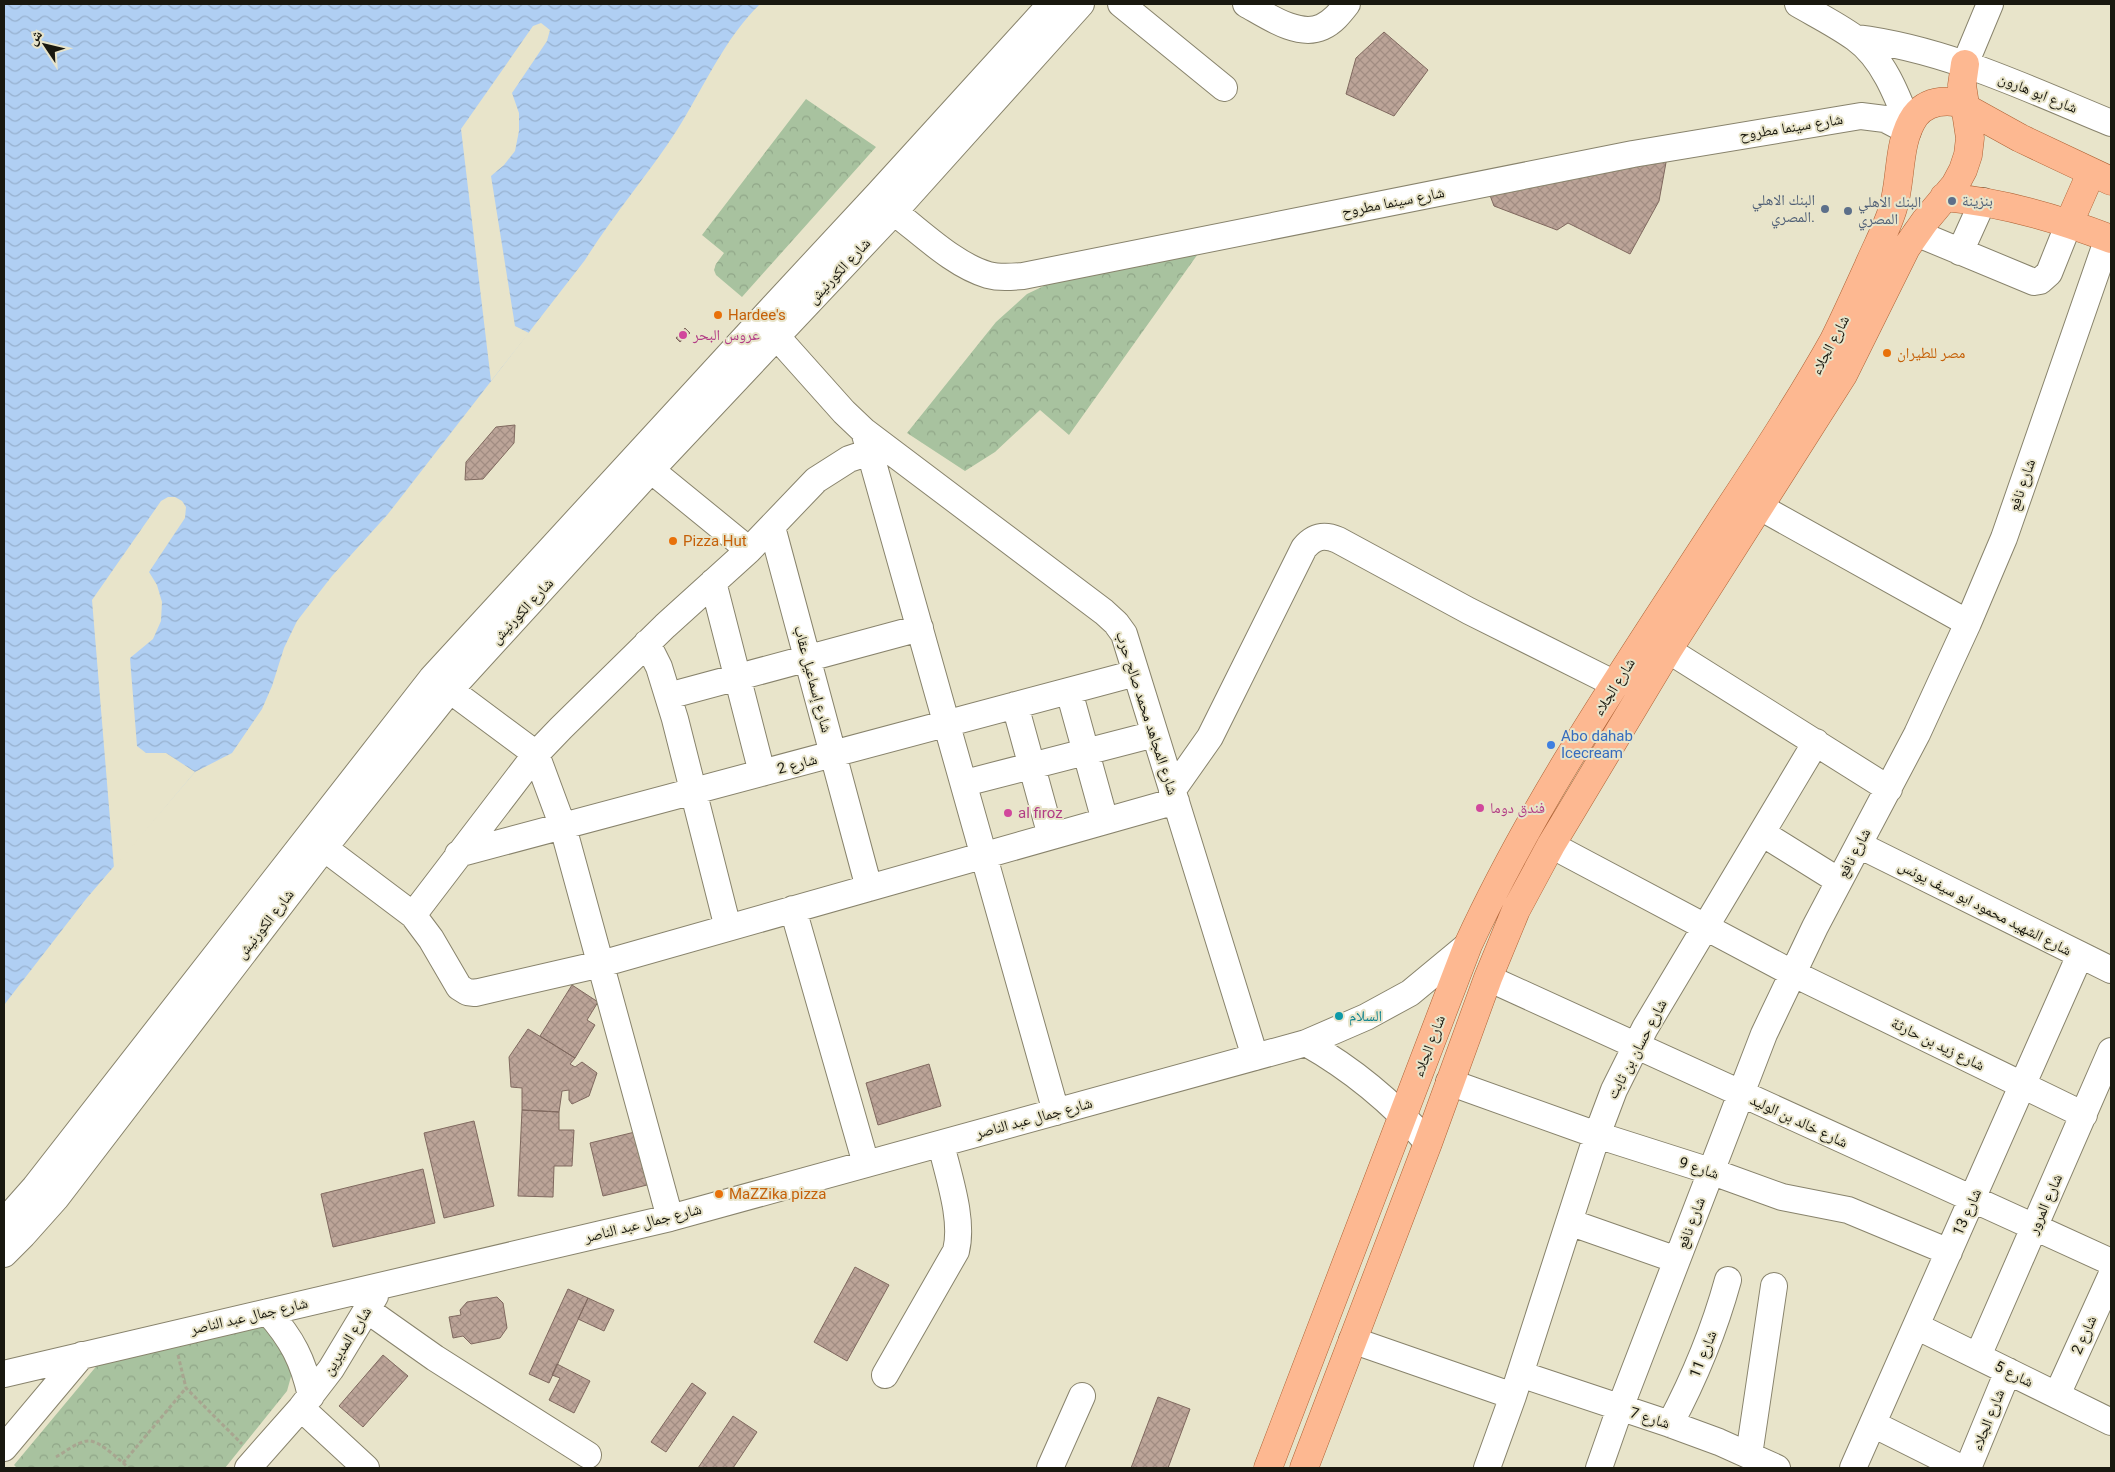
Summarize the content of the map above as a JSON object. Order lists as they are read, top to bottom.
{
  "streets": {
    "main road": ["شارع الجلاء"],
    "street": [
      "شارع ابو هارون",
      "شارع سينما مطروح",
      "شارع الكورنيش",
      "شارع نافع",
      "شارع إسماعيل عقاب",
      "شارع المجاهد محمد صالح حرب",
      "شارع 2",
      "شارع الشهيد محمود ابو سيف يونس",
      "شارع زيد بن حارثة",
      "شارع حسان بن ثابت",
      "شارع جمال عبد الناصر",
      "شارع خالد بن الوليد",
      "شارع 9",
      "شارع المرور",
      "شارع 13",
      "شارع المديرين",
      "شارع 11",
      "شارع 5",
      "شارع 7"
    ]
  },
  "crossings": [
    ["شارع ابو هارون", "شارع الجلاء"],
    ["شارع سينما مطروح", "شارع الكورنيش"],
    ["شارع سينما مطروح", "شارع الجلاء"],
    ["شارع الكورنيش", "شارع المجاهد محمد صالح حرب"],
    ["شارع الجلاء", "شارع زيد بن حارثة"],
    ["شارع الجلاء", "شارع جمال عبد الناصر"],
    ["شارع الجلاء", "شارع خالد بن الوليد"],
    ["شارع الجلاء", "شارع 9"],
    ["شارع الجلاء", "شارع 5"],
    ["شارع الجلاء", "شارع 7"],
    ["شارع نافع", "شارع الشهيد محمود ابو سيف يونس"],
    ["شارع نافع", "شارع زيد بن حارثة"],
    ["شارع نافع", "شارع خالد بن الوليد"],
    ["شارع نافع", "شارع 9"],
    ["شارع نافع", "شارع 7"],
    ["شارع إسماعيل عقاب", "شارع 2"],
    ["شارع المجاهد محمد صالح حرب", "شارع 2"],
    ["شارع المجاهد محمد صالح حرب", "شارع جمال عبد الناصر"],
    ["شارع 2", "شارع 5"],
    ["شارع الشهيد محمود ابو سيف يونس", "شارع 13"],
    ["شارع زيد بن حارثة", "شارع حسان بن ثابت"],
    ["شارع زيد بن حارثة", "شارع المرور"],
    ["شارع زيد بن حارثة", "شارع 13"],
    ["شارع حسان بن ثابت", "شارع خالد بن الوليد"],
    ["شارع حسان بن ثابت", "شارع 9"],
    ["شارع حسان بن ثابت", "شارع 7"],
    ["شارع جمال عبد الناصر", "شارع المديرين"],
    ["شارع خالد بن الوليد", "شارع المرور"],
    ["شارع خالد بن الوليد", "شارع 13"],
    ["شارع 9", "شارع 13"],
    ["شارع المرور", "شارع 5"],
    ["شارع 13", "شارع 5"],
    ["شارع 11", "شارع 7"]
  ],
  "places": [
    "بنزينة",
    "البنك الاهلي المصري.",
    "البنك الاهلي المصري",
    "Hardee's",
    "عروس البحر",
    "مصر للطيران",
    "Pizza Hut",
    "Abo dahab Icecream",
    "فندق دوما",
    "al firoz",
    "السلام",
    "MaZZika pizza"
  ],
  "north": "top left"
}
